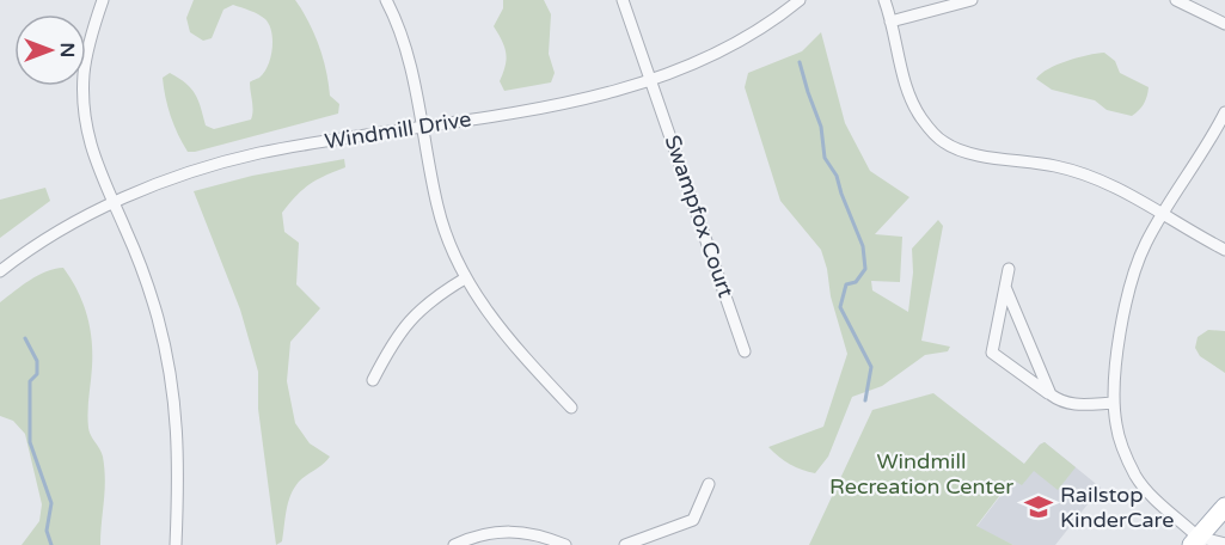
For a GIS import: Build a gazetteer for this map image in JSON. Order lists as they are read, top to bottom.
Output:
{
  "streets": {
    "street": ["Windmill Drive", "Swampfox Court"]
  },
  "crossings": [
    ["Windmill Drive", "Swampfox Court"]
  ],
  "parks": ["Windmill Recreation Center"],
  "places": {
    "school or university": ["Railstop KinderCare"]
  },
  "north": "right"
}
